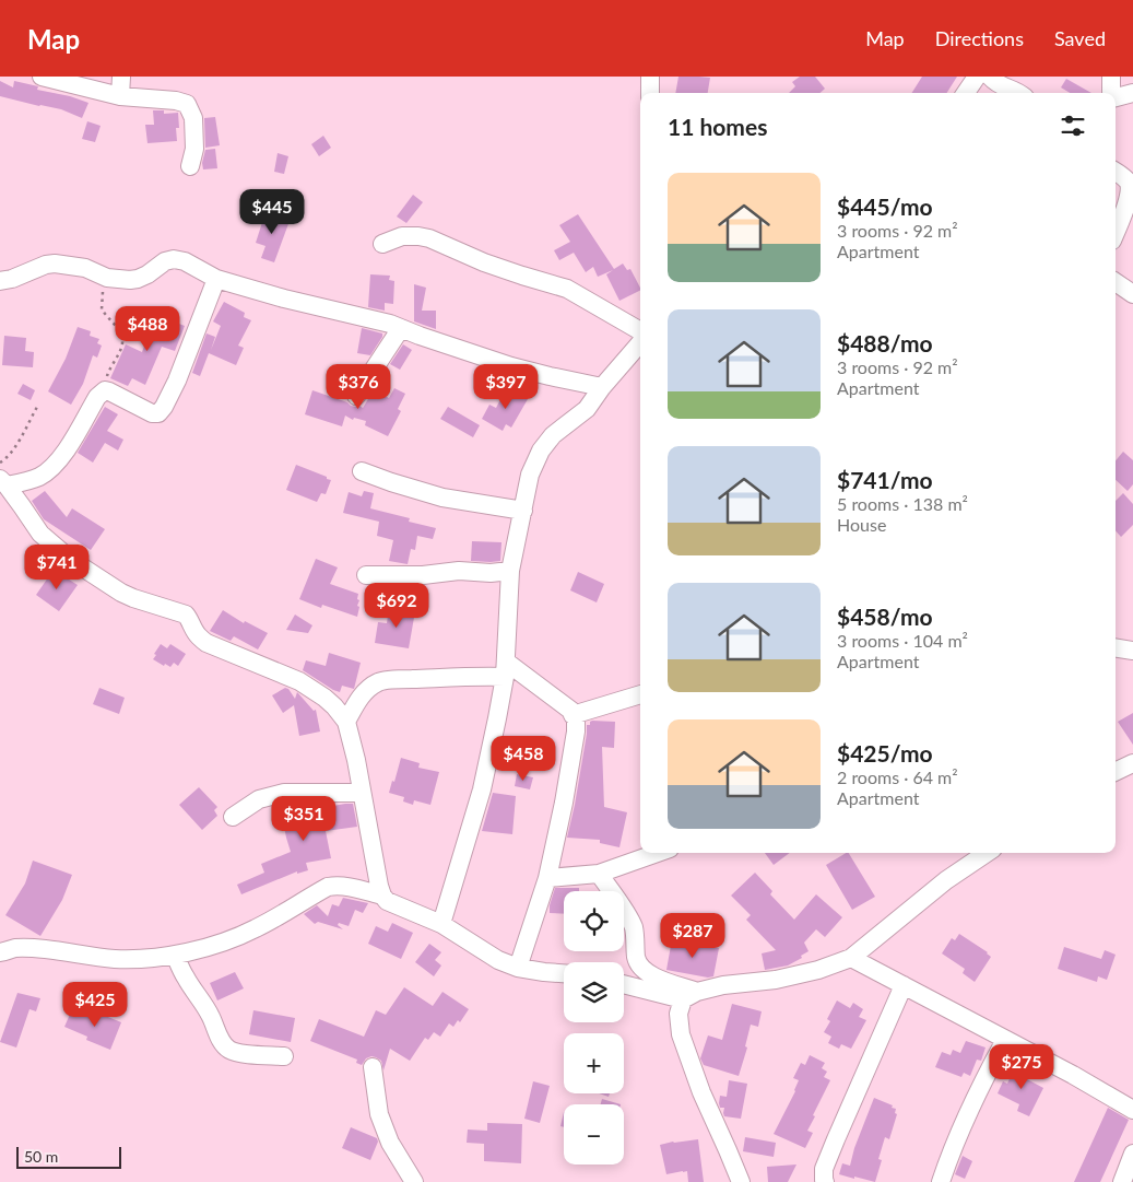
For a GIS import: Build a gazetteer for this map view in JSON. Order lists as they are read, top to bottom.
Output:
{
  "scale_bar": "50 m",
  "page": {
    "header": "Map",
    "nav": ["Map", "Directions", "Saved"],
    "heading": "11 homes",
    "list": [
      {
        "name": "$445/mo",
        "note": "3 rooms · 92 m² · Apartment"
      },
      {
        "name": "$488/mo",
        "note": "3 rooms · 92 m² · Apartment"
      },
      {
        "name": "$741/mo",
        "note": "5 rooms · 138 m² · House"
      },
      {
        "name": "$458/mo",
        "note": "3 rooms · 104 m² · Apartment"
      },
      {
        "name": "$425/mo",
        "note": "2 rooms · 64 m² · Apartment"
      }
    ],
    "price": [
      "$445",
      "$488",
      "$376",
      "$397",
      "$741",
      "$692",
      "$458",
      "$351",
      "$287",
      "$425",
      "$275"
    ],
    "map_buttons": ["+", "−"],
    "scale": "50 m"
  }
}
